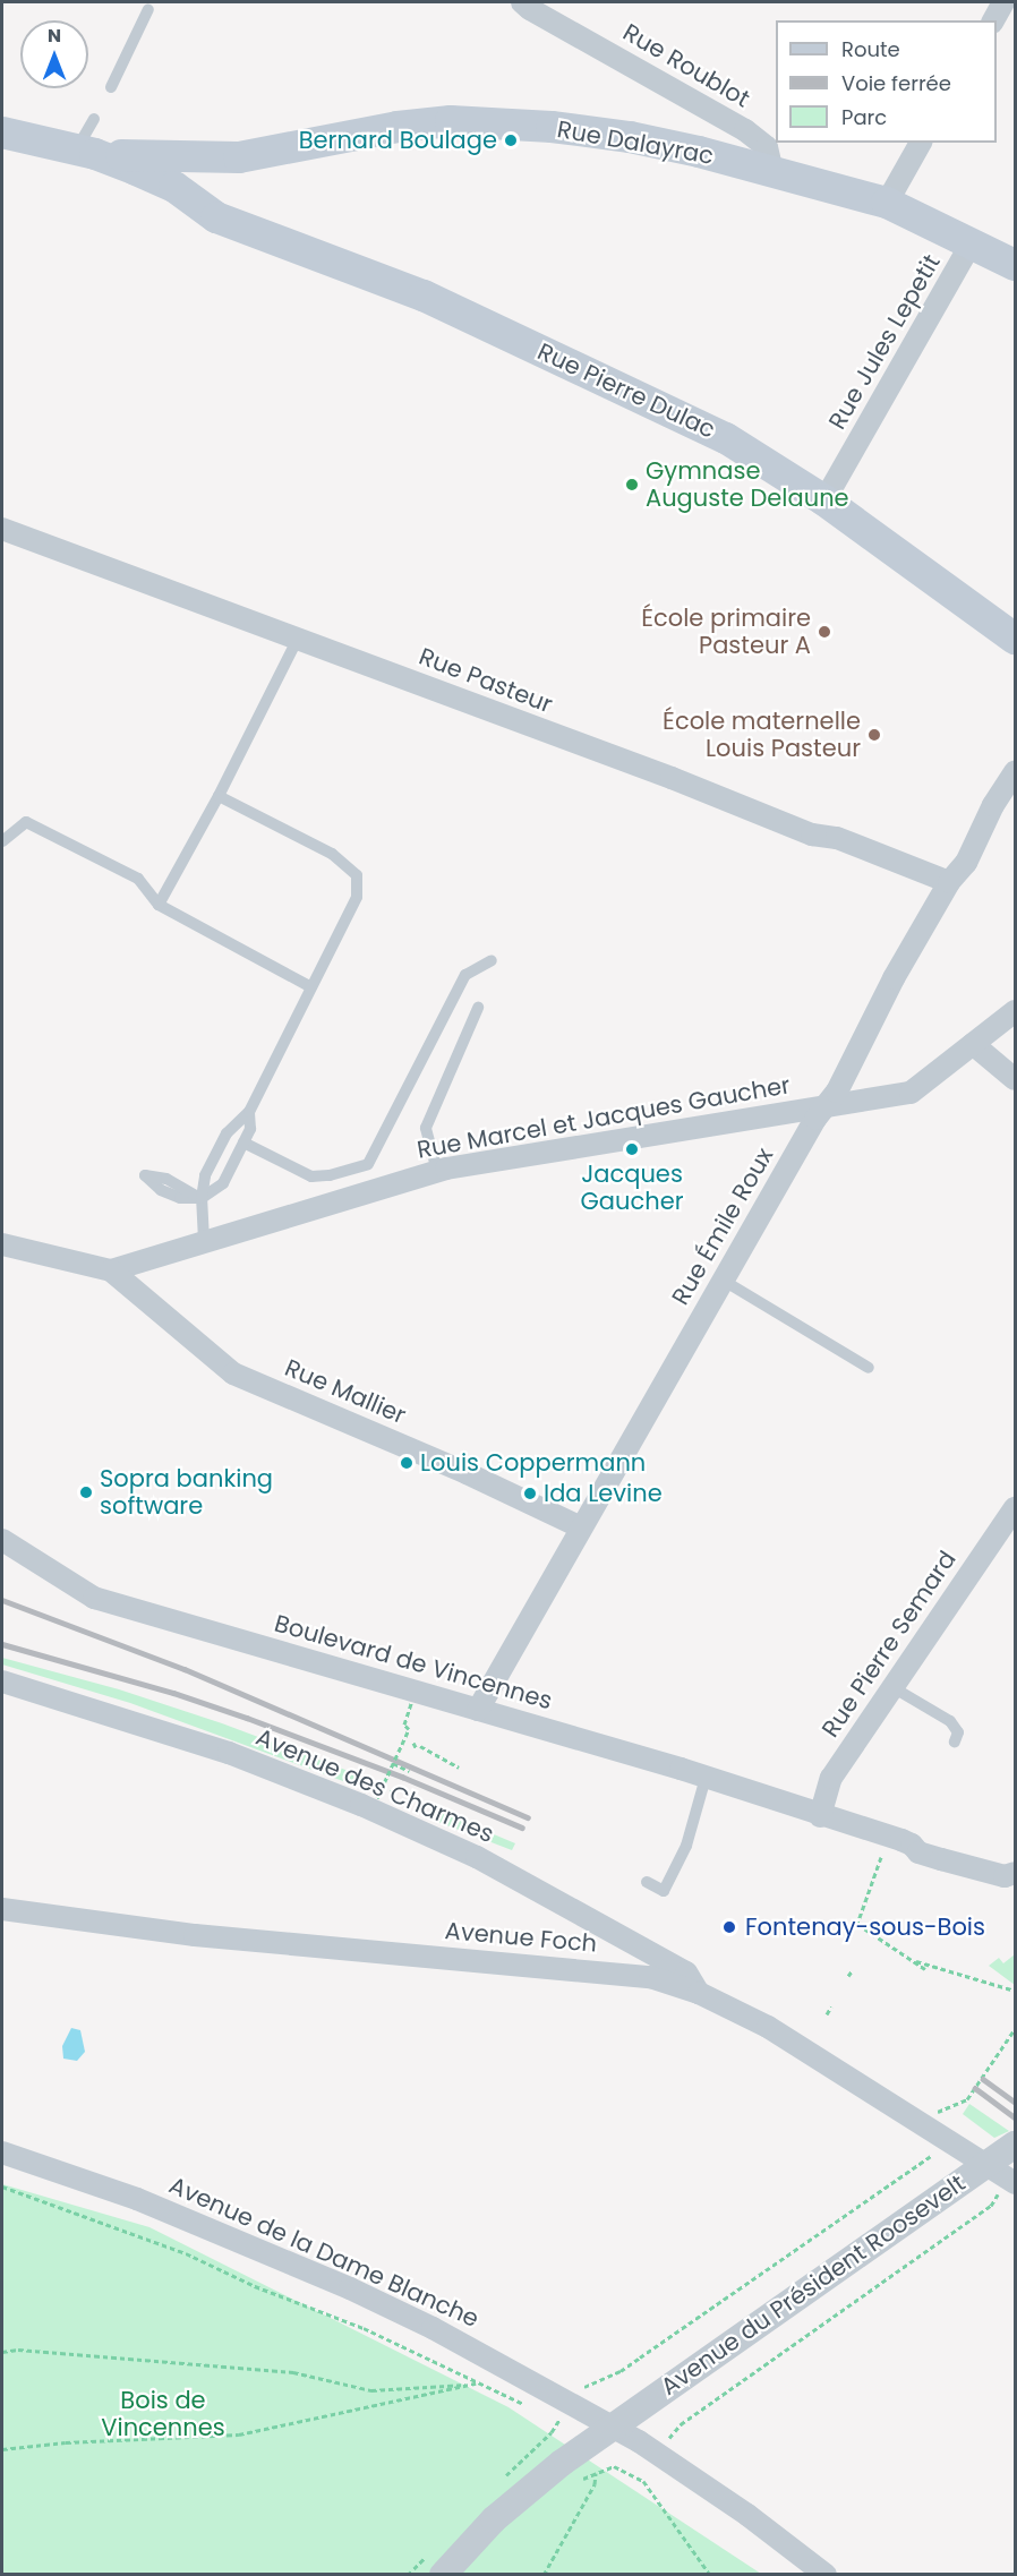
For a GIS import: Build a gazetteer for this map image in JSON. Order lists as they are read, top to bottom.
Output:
{
  "streets": {
    "main road": ["Rue Dalayrac", "Rue Pierre Dulac"],
    "street": [
      "Rue Roublot",
      "Rue Jules Lepetit",
      "Rue Pasteur",
      "Rue Marcel et Jacques Gaucher",
      "Rue Émile Roux",
      "Rue Mallier",
      "Rue Pierre Semard",
      "Boulevard de Vincennes",
      "Avenue des Charmes",
      "Avenue Foch",
      "Avenue de la Dame Blanche",
      "Avenue du Président Roosevelt"
    ]
  },
  "crossings": [
    ["Rue Roublot", "Rue Dalayrac"],
    ["Rue Dalayrac", "Rue Jules Lepetit"],
    ["Rue Dalayrac", "Rue Pierre Dulac"],
    ["Rue Jules Lepetit", "Rue Pierre Dulac"],
    ["Rue Pasteur", "Rue Émile Roux"],
    ["Rue Marcel et Jacques Gaucher", "Rue Émile Roux"],
    ["Rue Marcel et Jacques Gaucher", "Rue Mallier"],
    ["Rue Émile Roux", "Rue Mallier"],
    ["Rue Émile Roux", "Boulevard de Vincennes"],
    ["Rue Pierre Semard", "Boulevard de Vincennes"],
    ["Avenue des Charmes", "Avenue Foch"],
    ["Avenue Foch", "Avenue du Président Roosevelt"],
    ["Avenue de la Dame Blanche", "Avenue du Président Roosevelt"]
  ],
  "parks": ["Bois de Vincennes"],
  "places": [
    "Bernard Boulage",
    "Gymnase Auguste Delaune",
    "École primaire Pasteur A",
    "École maternelle Louis Pasteur",
    "Jacques Gaucher",
    "Louis Coppermann",
    "Sopra banking software",
    "Ida Levine",
    "Fontenay-sous-Bois"
  ],
  "legend": ["Route", "Voie ferrée", "Parc"],
  "north": "top"
}
